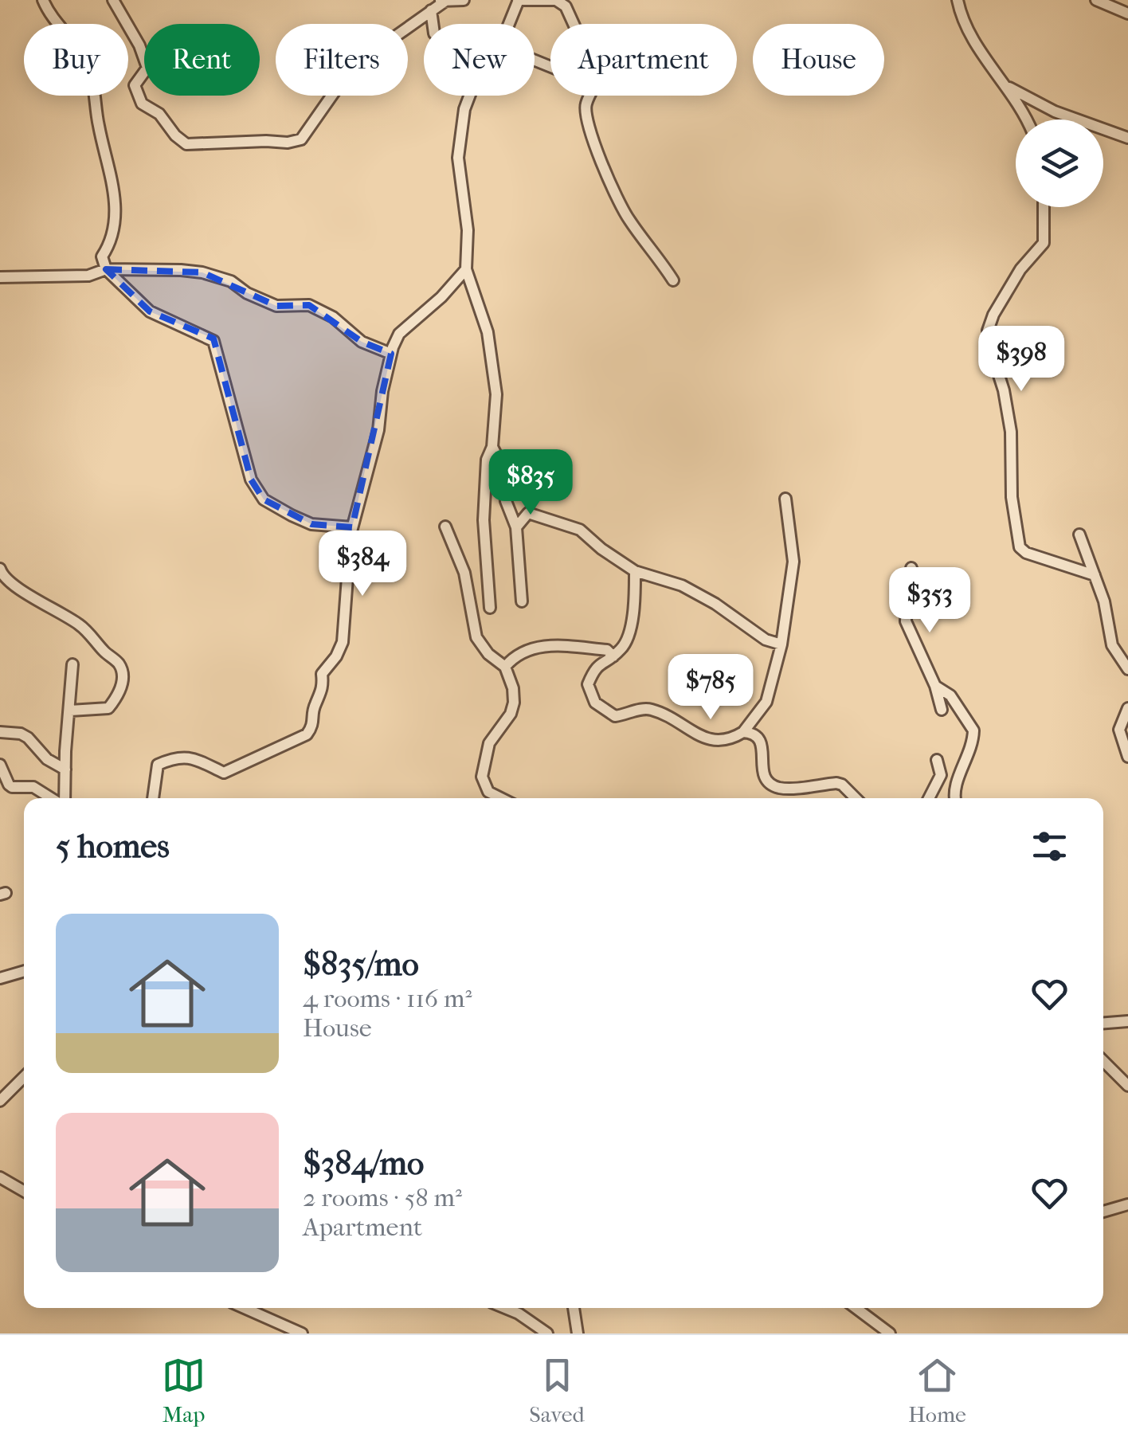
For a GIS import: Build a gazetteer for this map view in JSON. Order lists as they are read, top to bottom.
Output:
{
  "page": {
    "chip": [
      "Buy",
      "Rent",
      "Filters",
      "New",
      "Apartment",
      "House"
    ],
    "price": [
      "$398",
      "$835",
      "$384",
      "$353",
      "$785"
    ],
    "heading": "5 homes",
    "list": [
      {
        "name": "$835/mo",
        "note": "4 rooms · 116 m² · House"
      },
      {
        "name": "$384/mo",
        "note": "2 rooms · 58 m² · Apartment"
      }
    ],
    "tabs": ["Map", "Saved", "Home"]
  }
}
